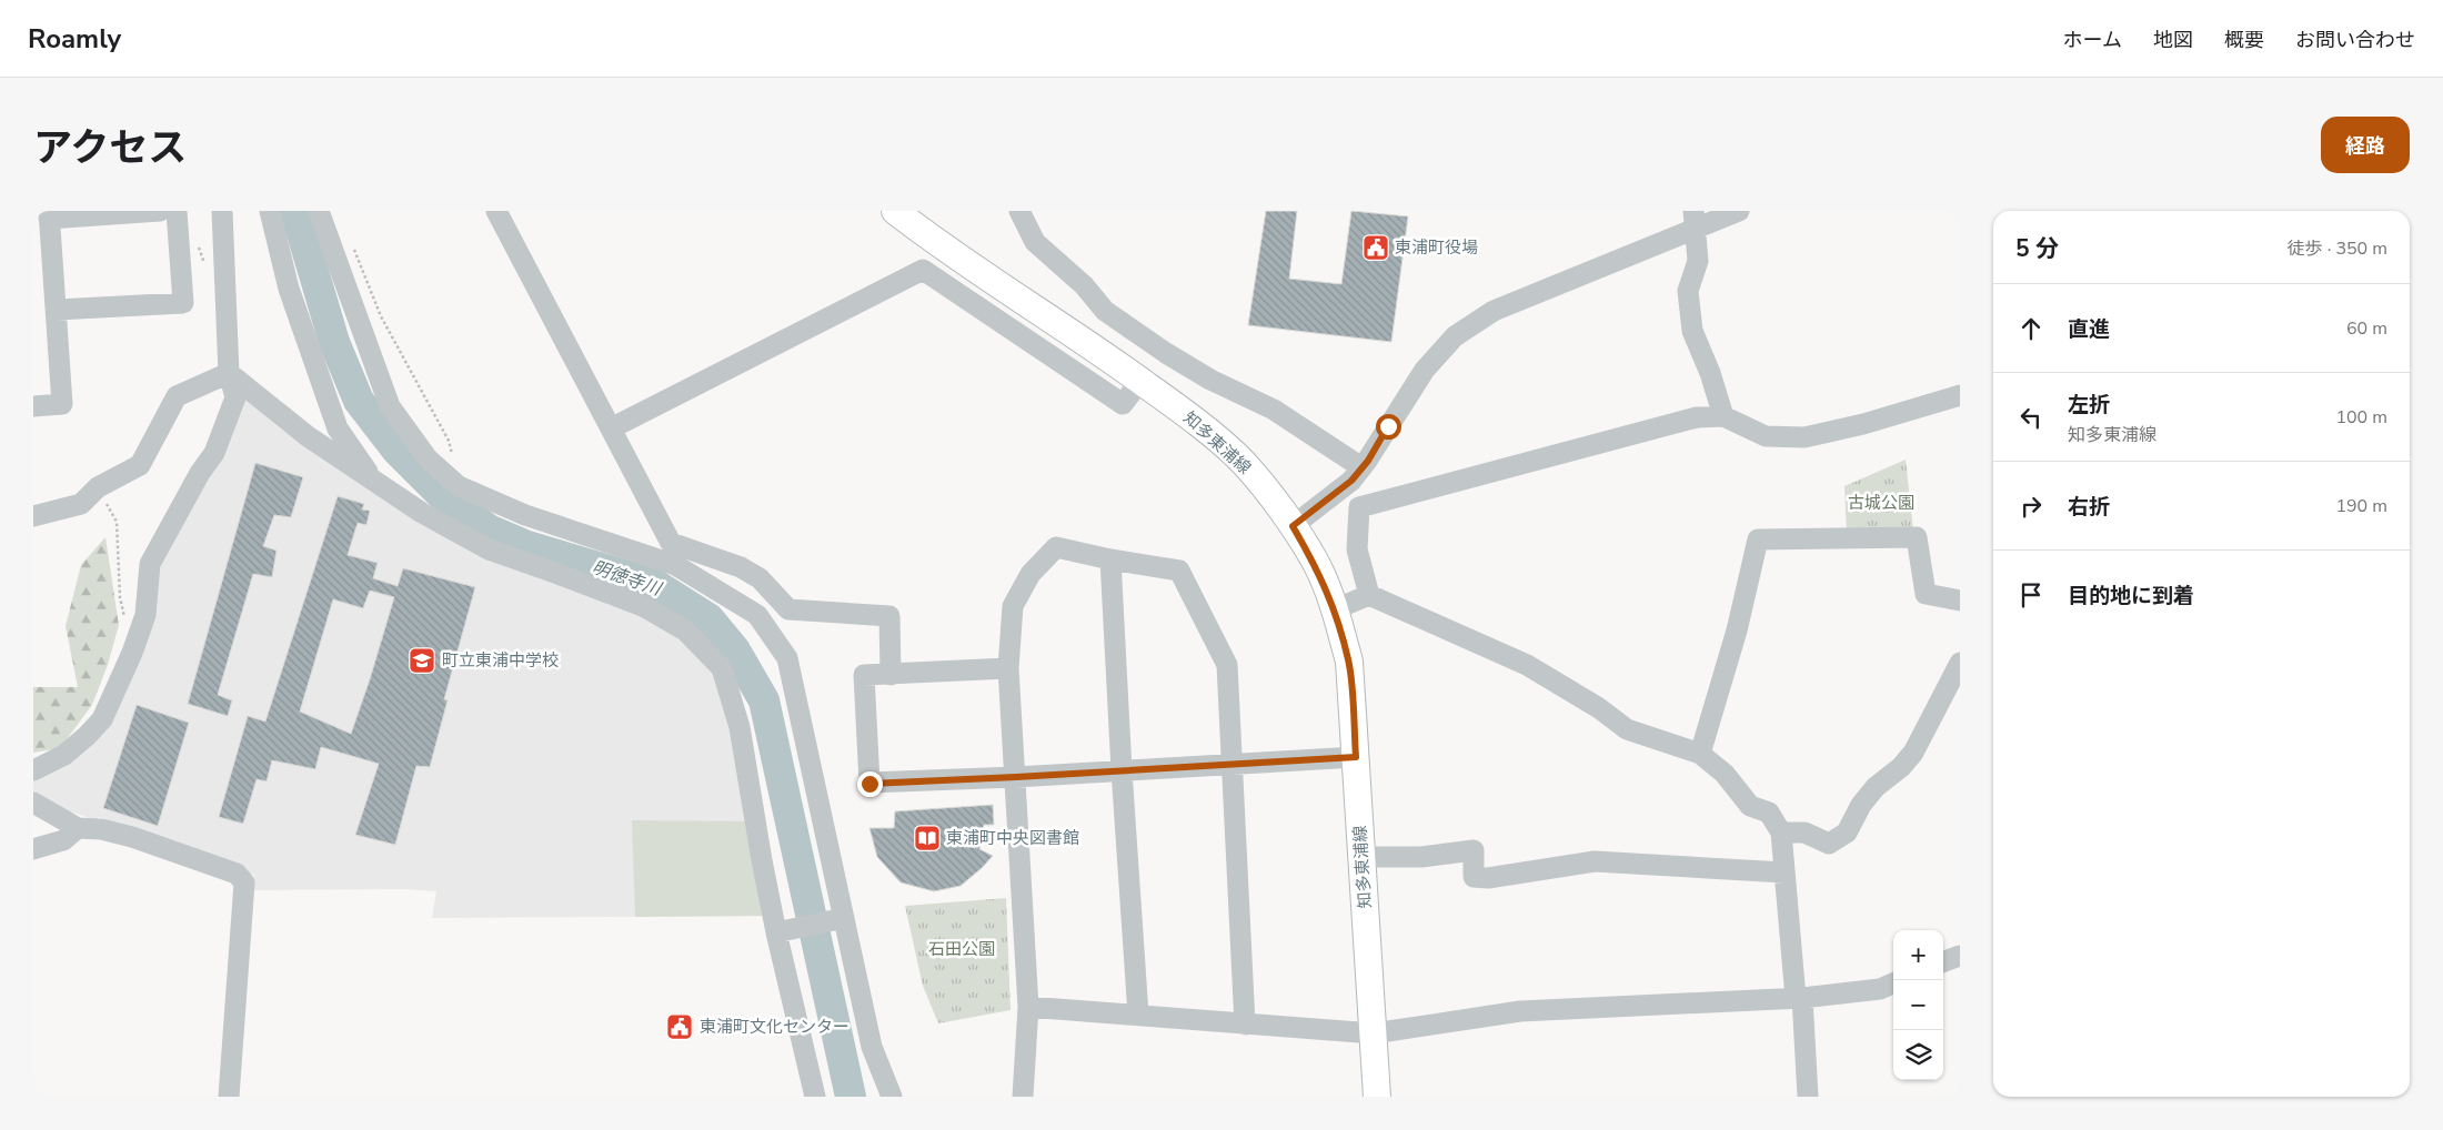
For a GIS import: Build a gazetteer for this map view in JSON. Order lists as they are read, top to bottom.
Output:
{
  "streets": {
    "main road": ["知多東浦線"]
  },
  "water": ["明徳寺川"],
  "parks": ["古城公園", "石田公園"],
  "places": {
    "public building": ["東浦町役場", "東浦町文化センター"],
    "school or university": ["町立東浦中学校"],
    "library": ["東浦町中央図書館"]
  },
  "page": {
    "header": "Roamly",
    "nav": [
      "ホーム",
      "地図",
      "概要",
      "お問い合わせ"
    ],
    "title": "アクセス",
    "buttons": "経路",
    "heading": ["5 分", "徒歩 · 350 m"],
    "list": [
      ["直進", "60 m"],
      ["左折", "知多東浦線", "100 m"],
      ["右折", "190 m"],
      "目的地に到着"
    ],
    "map_buttons": ["+", "−"]
  }
}
